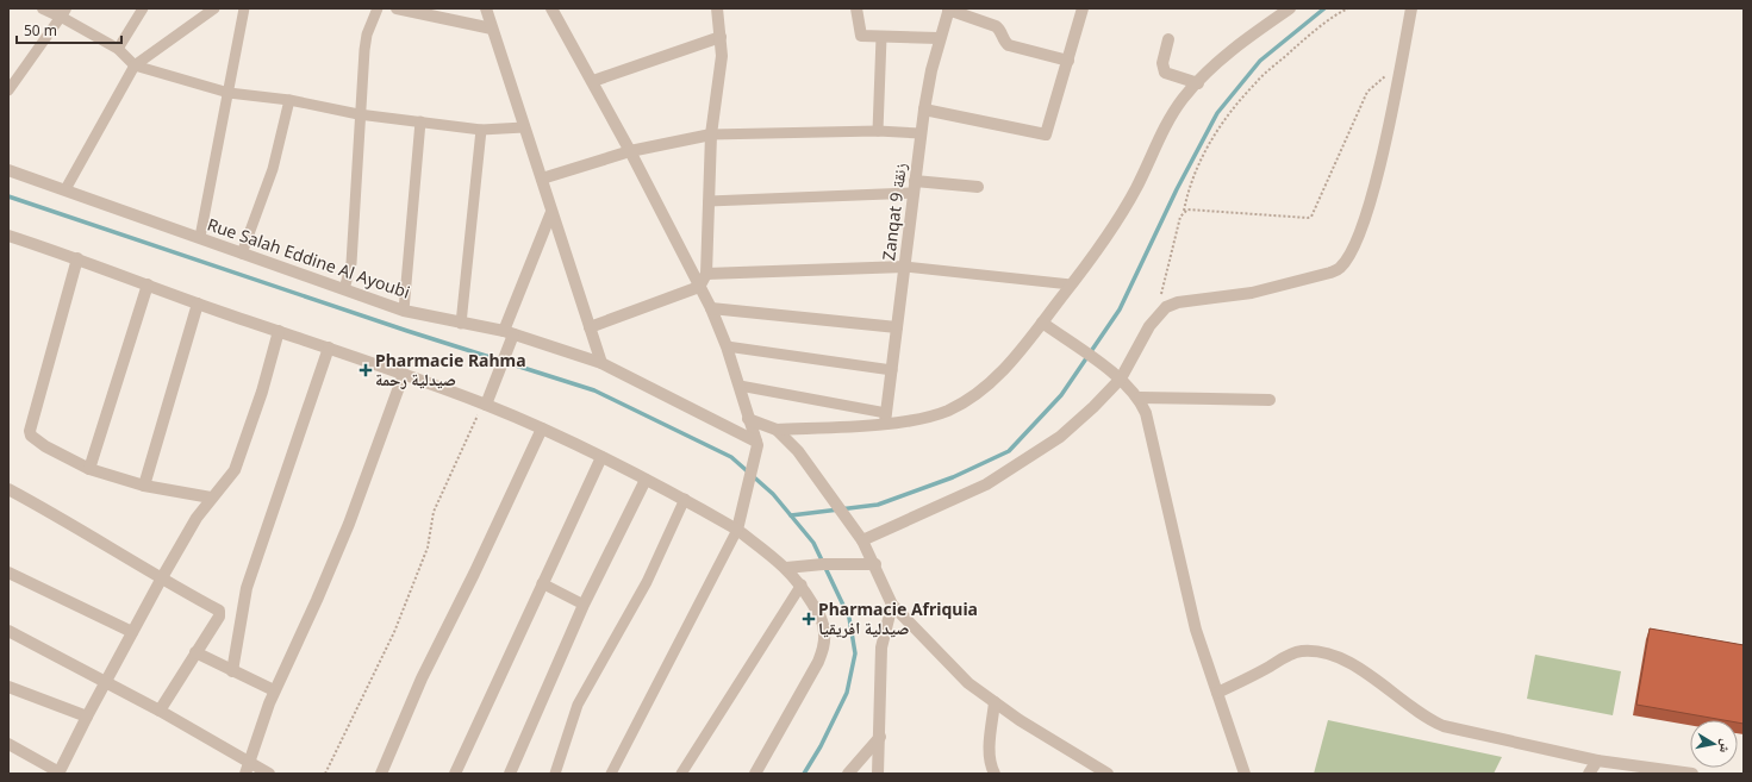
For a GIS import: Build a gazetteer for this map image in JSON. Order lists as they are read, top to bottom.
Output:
{
  "streets": {
    "street": ["Zanqat 9 زنقة", "Rue Salah Eddine Al Ayoubi"]
  },
  "places": {
    "health": ["Pharmacie Rahma صيدلية رحمة", "Pharmacie Afriquia صيدلية افريقيا"]
  },
  "scale_bar": "50 m",
  "north": "right"
}
